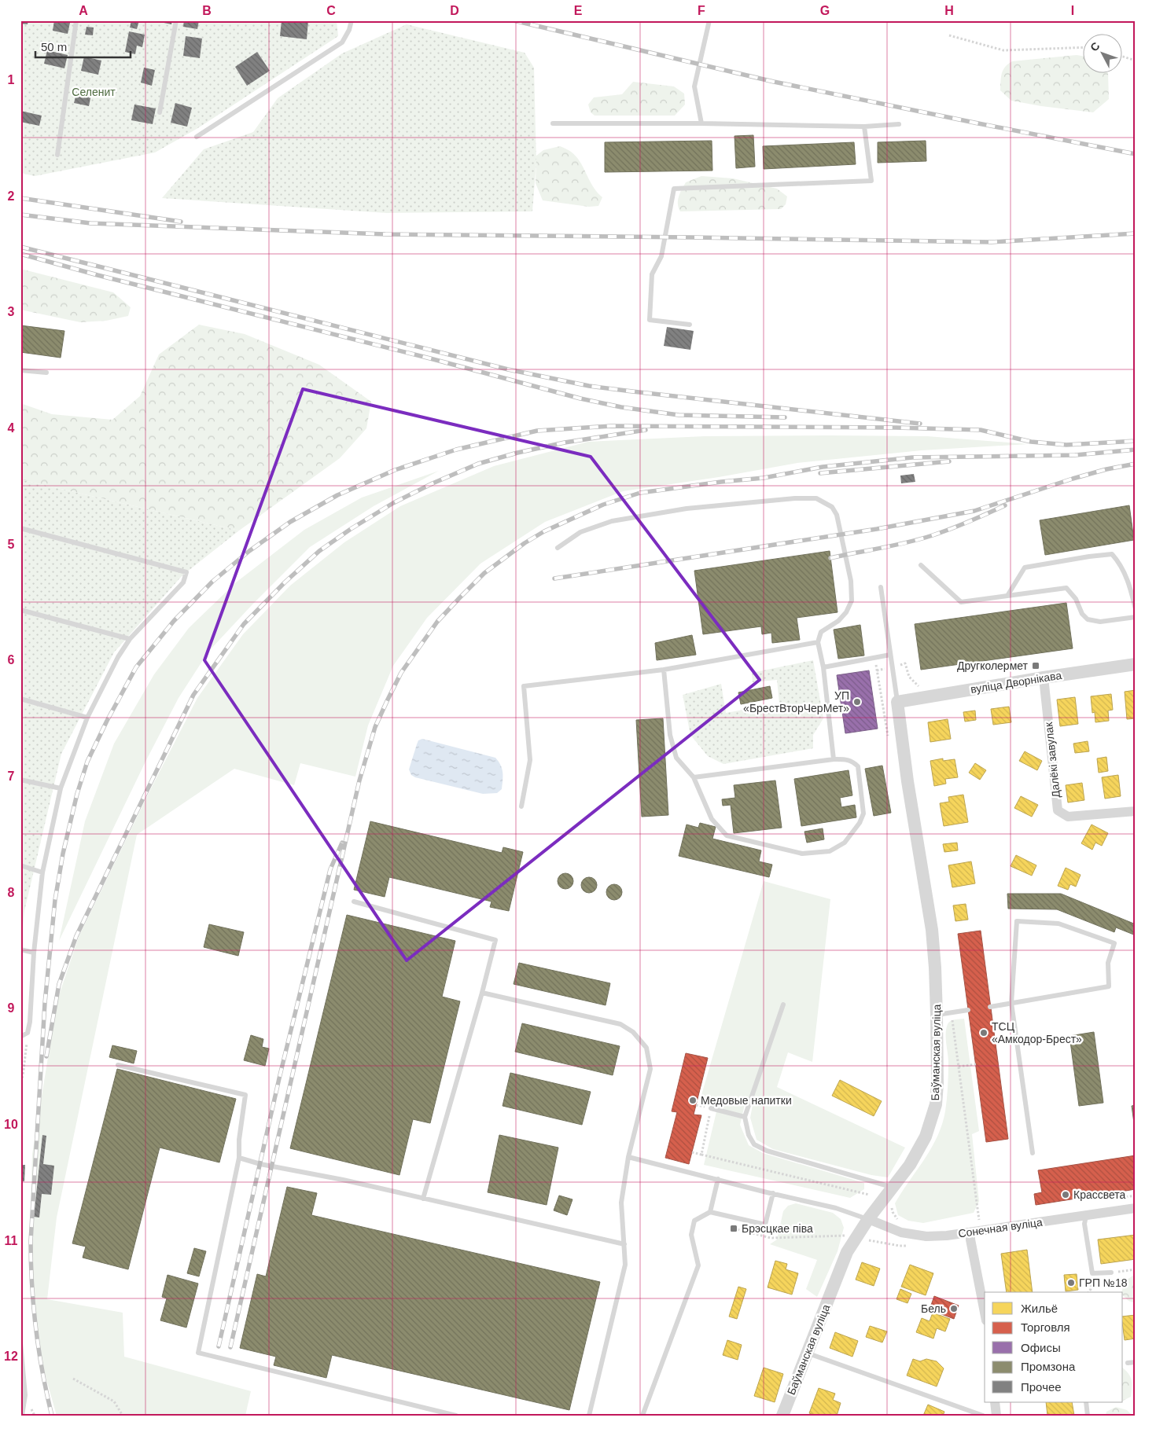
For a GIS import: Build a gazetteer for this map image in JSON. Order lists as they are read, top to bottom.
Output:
{
  "streets": {
    "street": [
      "вуліца Дворнікава",
      "Далёкі завулак",
      "Баўманская вуліца",
      "Сонечная вуліца"
    ]
  },
  "crossings": [
    ["вуліца Дворнікава", "Далёкі завулак"],
    ["вуліца Дворнікава", "Баўманская вуліца"],
    ["Баўманская вуліца", "Сонечная вуліца"]
  ],
  "parks": ["Селенит"],
  "places": {
    "transit": ["Другколермет", "Брэсцкае піва"],
    "other": [
      "УП «БрестВторЧерМет»",
      "ТСЦ «Амкодор-Брест»",
      "Медовые напитки",
      "Крассвета",
      "ГРП №18",
      "Бель"
    ]
  },
  "legend": [
    "Жильё",
    "Торговля",
    "Офисы",
    "Промзона",
    "Прочее"
  ],
  "scale_bar": "50 m",
  "north": "top left",
  "grid": {
    "columns": [
      "A",
      "B",
      "C",
      "D",
      "E",
      "F",
      "G",
      "H",
      "I"
    ],
    "rows": [
      "1",
      "2",
      "3",
      "4",
      "5",
      "6",
      "7",
      "8",
      "9",
      "10",
      "11",
      "12"
    ]
  }
}
